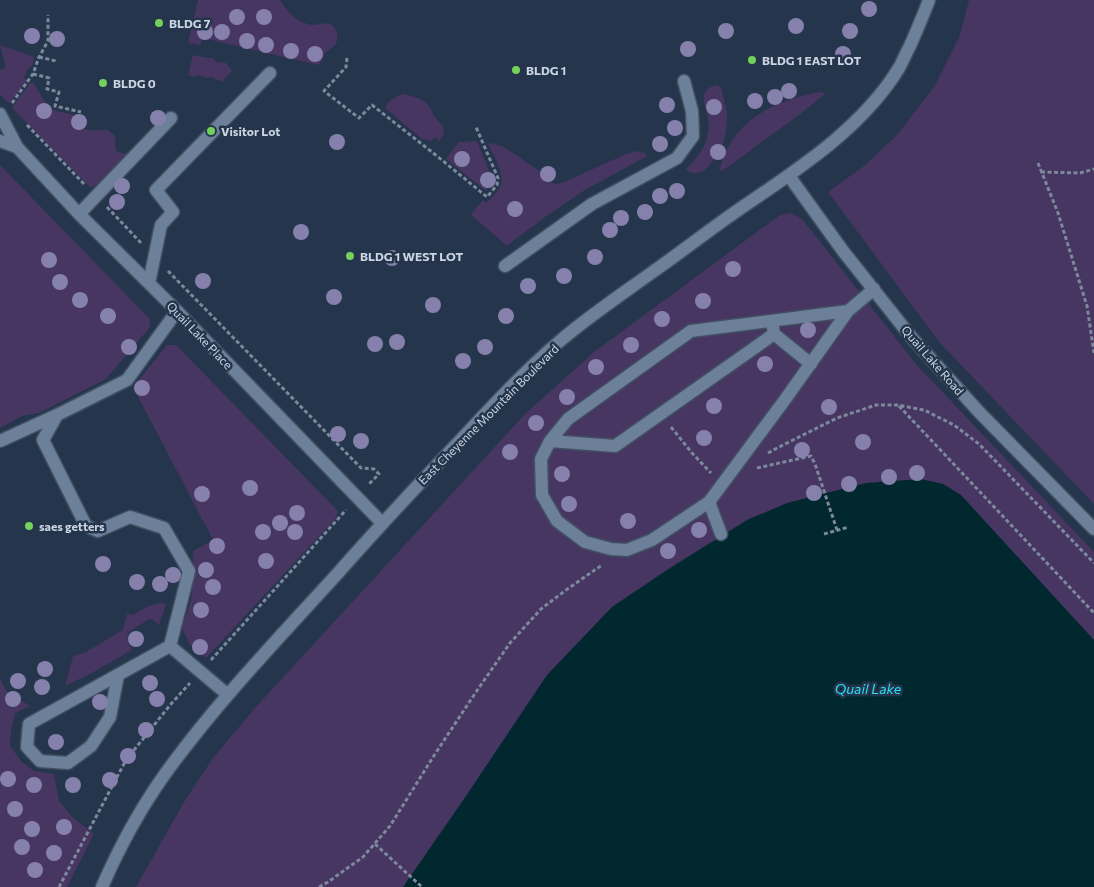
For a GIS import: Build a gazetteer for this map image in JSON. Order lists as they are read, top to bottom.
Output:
{
  "streets": {
    "street": ["Quail Lake Place", "Quail Lake Road", "East Cheyenne Mountain Boulevard"]
  },
  "crossings": [
    ["Quail Lake Place", "East Cheyenne Mountain Boulevard"],
    ["Quail Lake Road", "East Cheyenne Mountain Boulevard"]
  ],
  "water": ["Quail Lake"],
  "places": [
    "BLDG 7",
    "BLDG 1 EAST LOT",
    "BLDG 1",
    "BLDG 0",
    "Visitor Lot",
    "BLDG 1 WEST LOT",
    "saes getters"
  ]
}
